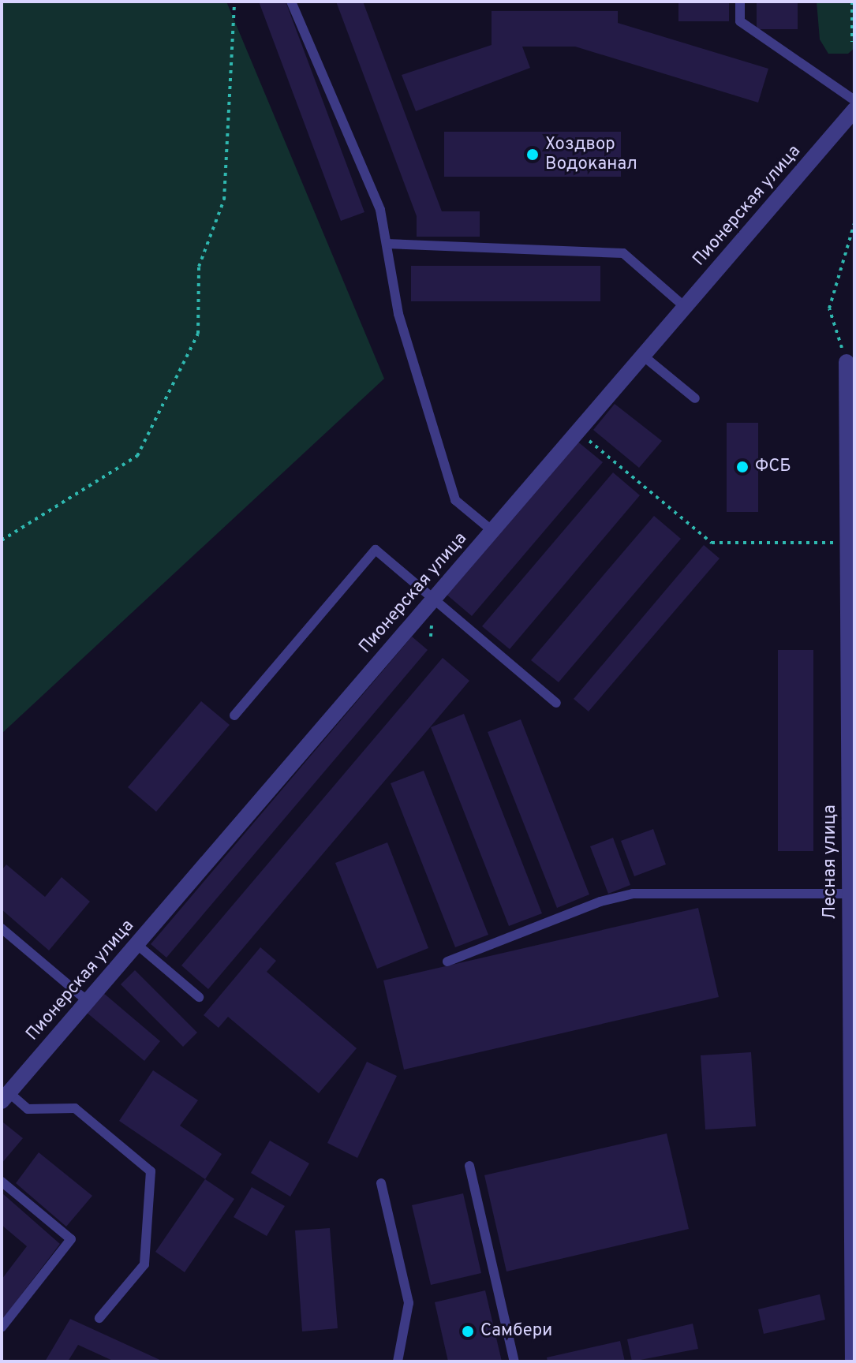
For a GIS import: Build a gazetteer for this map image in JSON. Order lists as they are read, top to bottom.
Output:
{
  "streets": {
    "street": ["Пионерская улица", "Лесная улица"]
  },
  "places": ["Хоздвор Водоканал", "ФСБ", "Самбери"]
}
